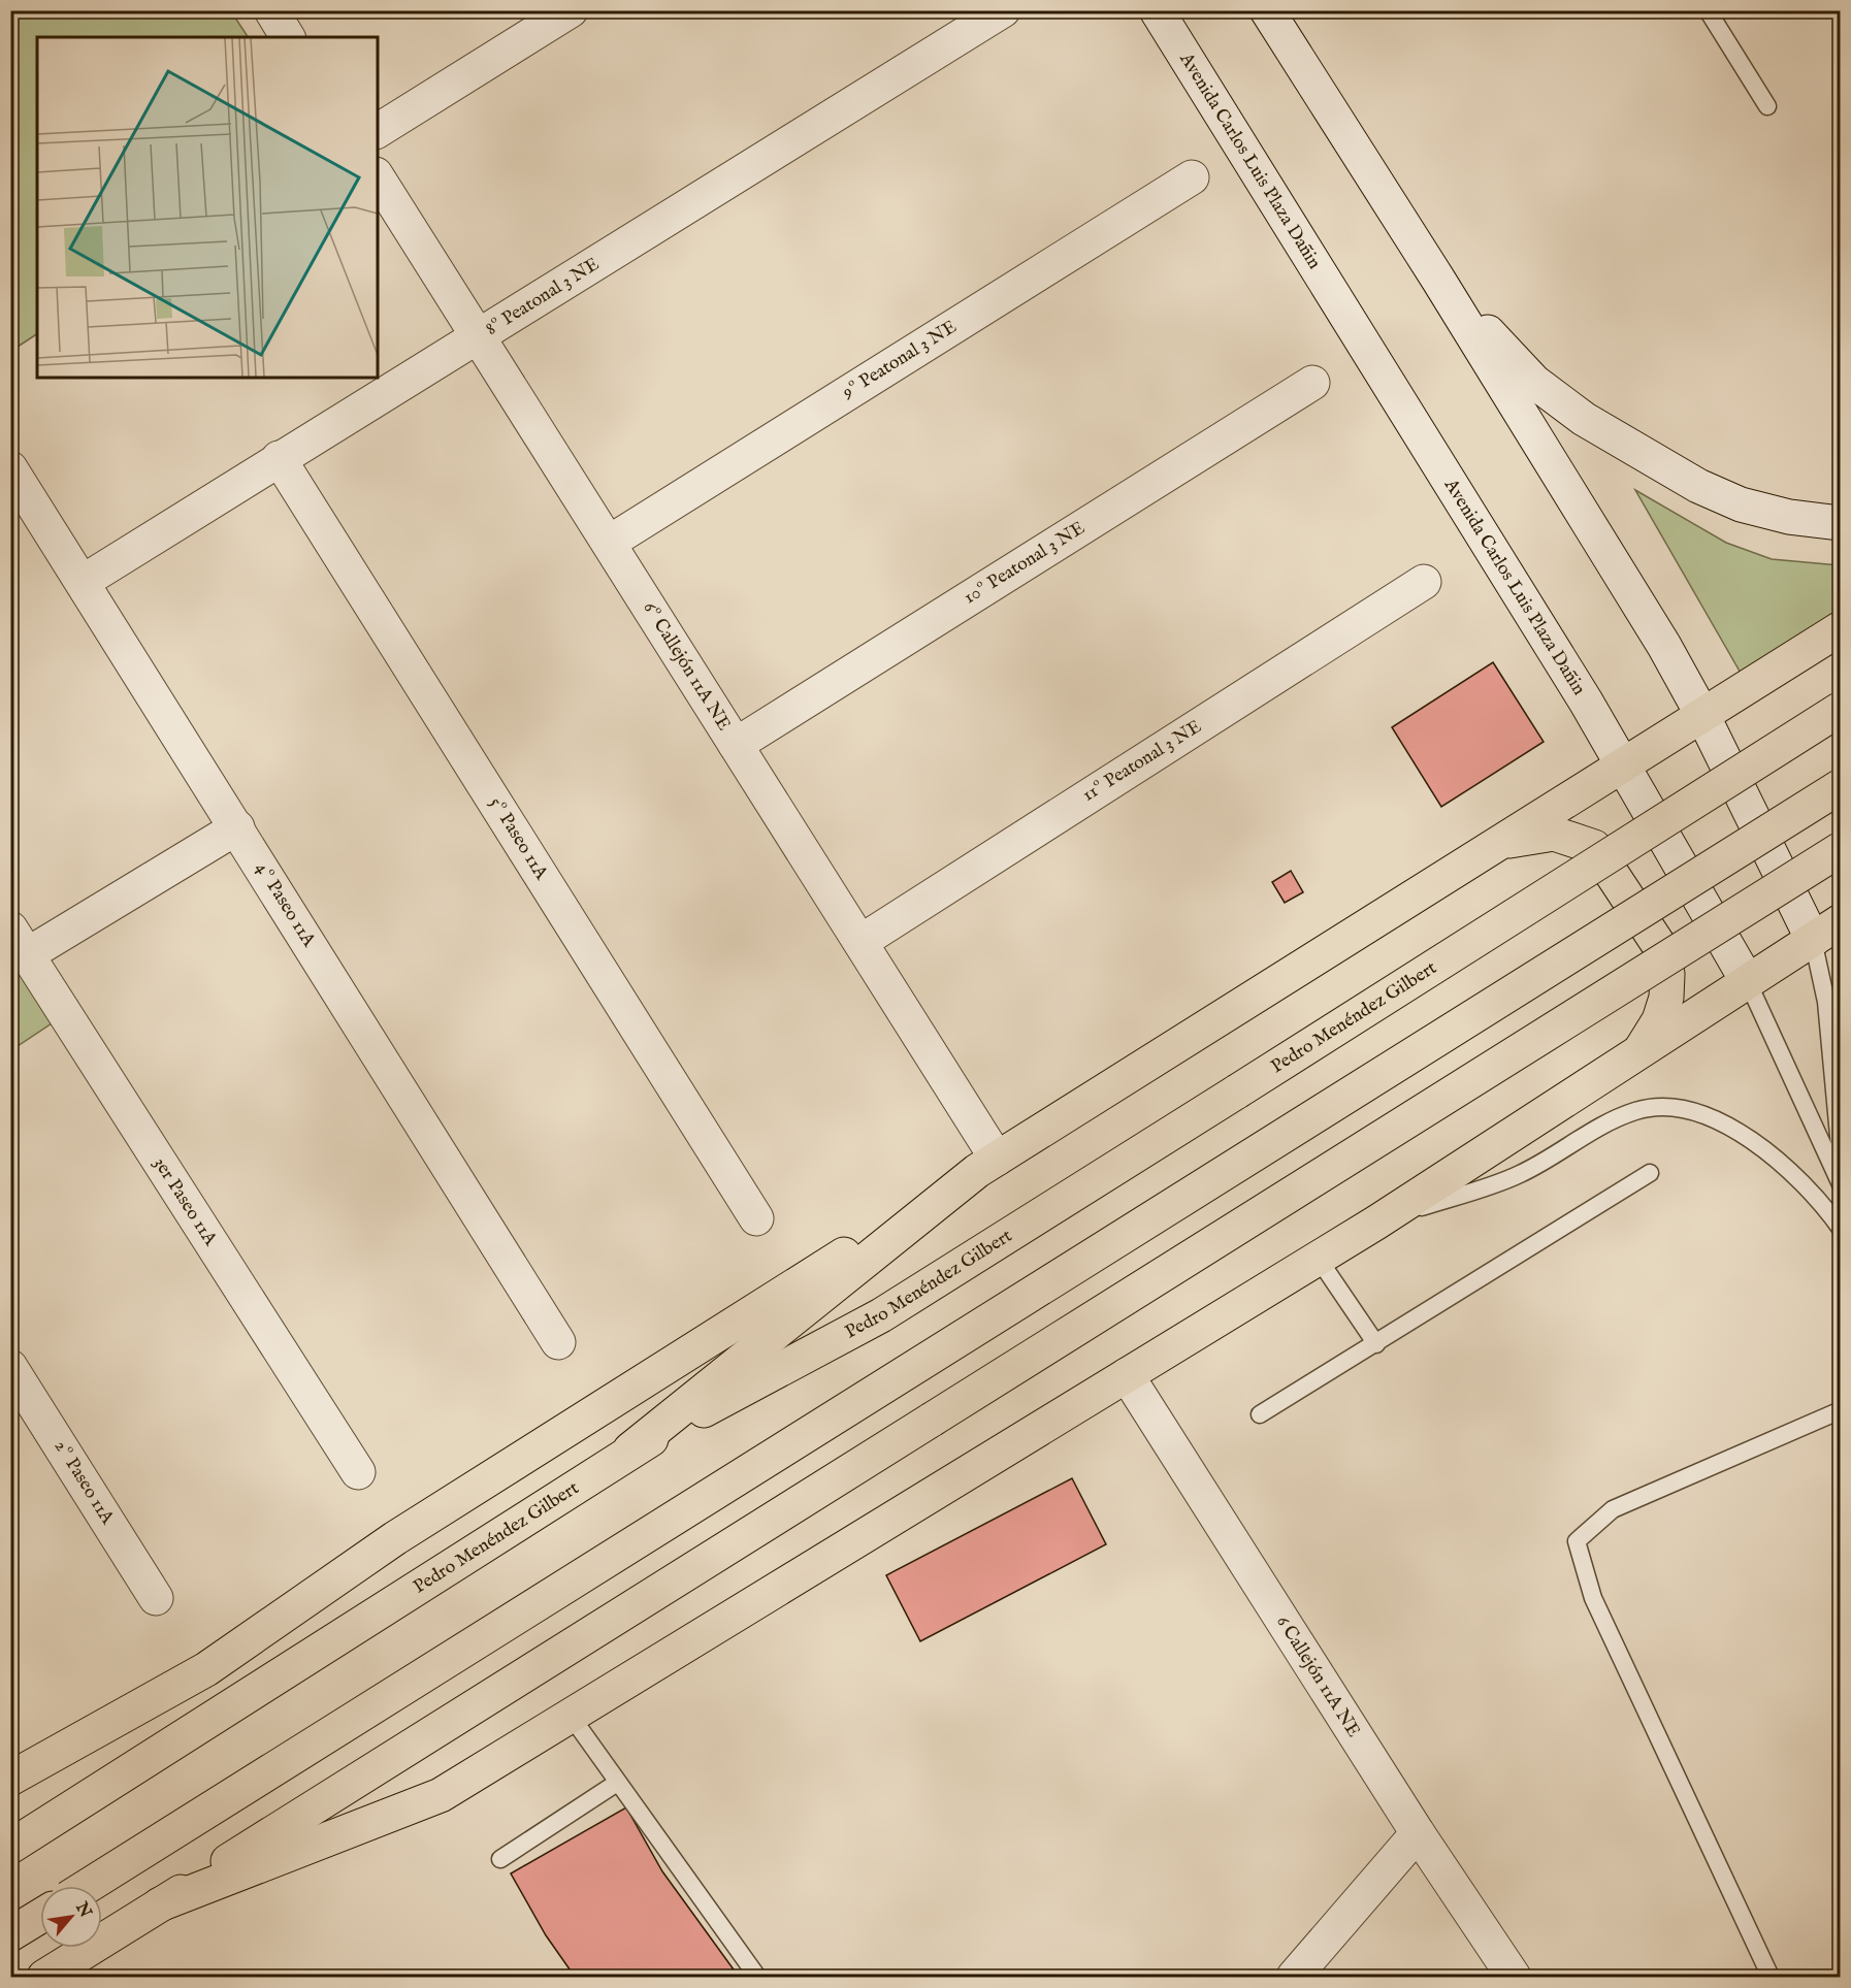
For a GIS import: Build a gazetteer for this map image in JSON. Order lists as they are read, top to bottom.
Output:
{
  "streets": {
    "main road": ["Pedro Menéndez Gilbert"],
    "street": [
      "Avenida Carlos Luis Plaza Dañin",
      "8º Peatonal 3 NE",
      "9º Peatonal 3 NE",
      "10º Peatonal 3 NE",
      "6º Callejón 11A NE",
      "11º Peatonal 3 NE",
      "5º Paseo 11A",
      "4º Paseo 11A",
      "3er Paseo 11A",
      "2º Paseo 11A",
      "6 Callejón 11A NE"
    ]
  },
  "crossings": [
    ["8º Peatonal 3 NE", "6º Callejón 11A NE"],
    ["8º Peatonal 3 NE", "5º Paseo 11A"],
    ["8º Peatonal 3 NE", "4º Paseo 11A"],
    ["9º Peatonal 3 NE", "6º Callejón 11A NE"],
    ["10º Peatonal 3 NE", "6º Callejón 11A NE"],
    ["6º Callejón 11A NE", "11º Peatonal 3 NE"]
  ],
  "north": "top right"
}
